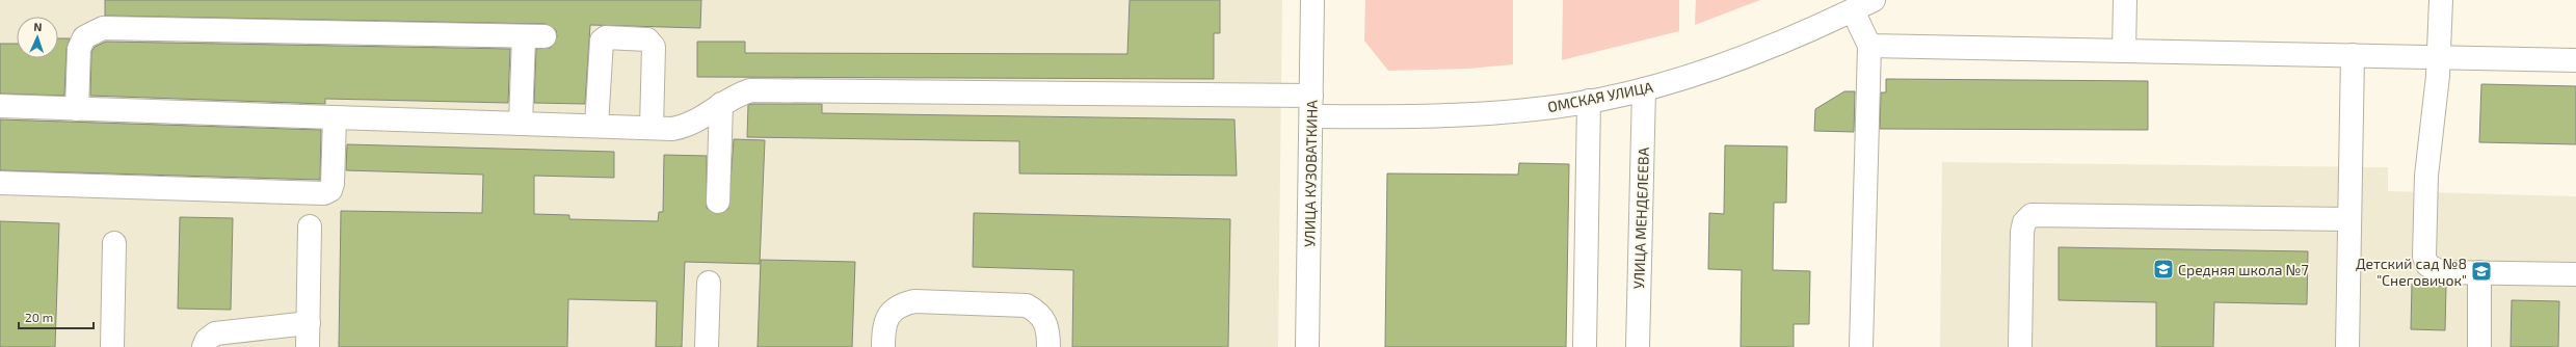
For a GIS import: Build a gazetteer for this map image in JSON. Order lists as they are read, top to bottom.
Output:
{
  "streets": {
    "main road": ["ОМСКАЯ УЛИЦА", "УЛИЦА КУЗОВАТКИНА", "УЛИЦА МЕНДЕЛЕЕВА"]
  },
  "crossings": [
    ["ОМСКАЯ УЛИЦА", "УЛИЦА КУЗОВАТКИНА"],
    ["ОМСКАЯ УЛИЦА", "УЛИЦА МЕНДЕЛЕЕВА"]
  ],
  "places": {
    "school or university": ["Средняя школа №7", "Детский сад №8 \"Снеговичок\""]
  },
  "scale_bar": "20 m",
  "north": "top"
}
